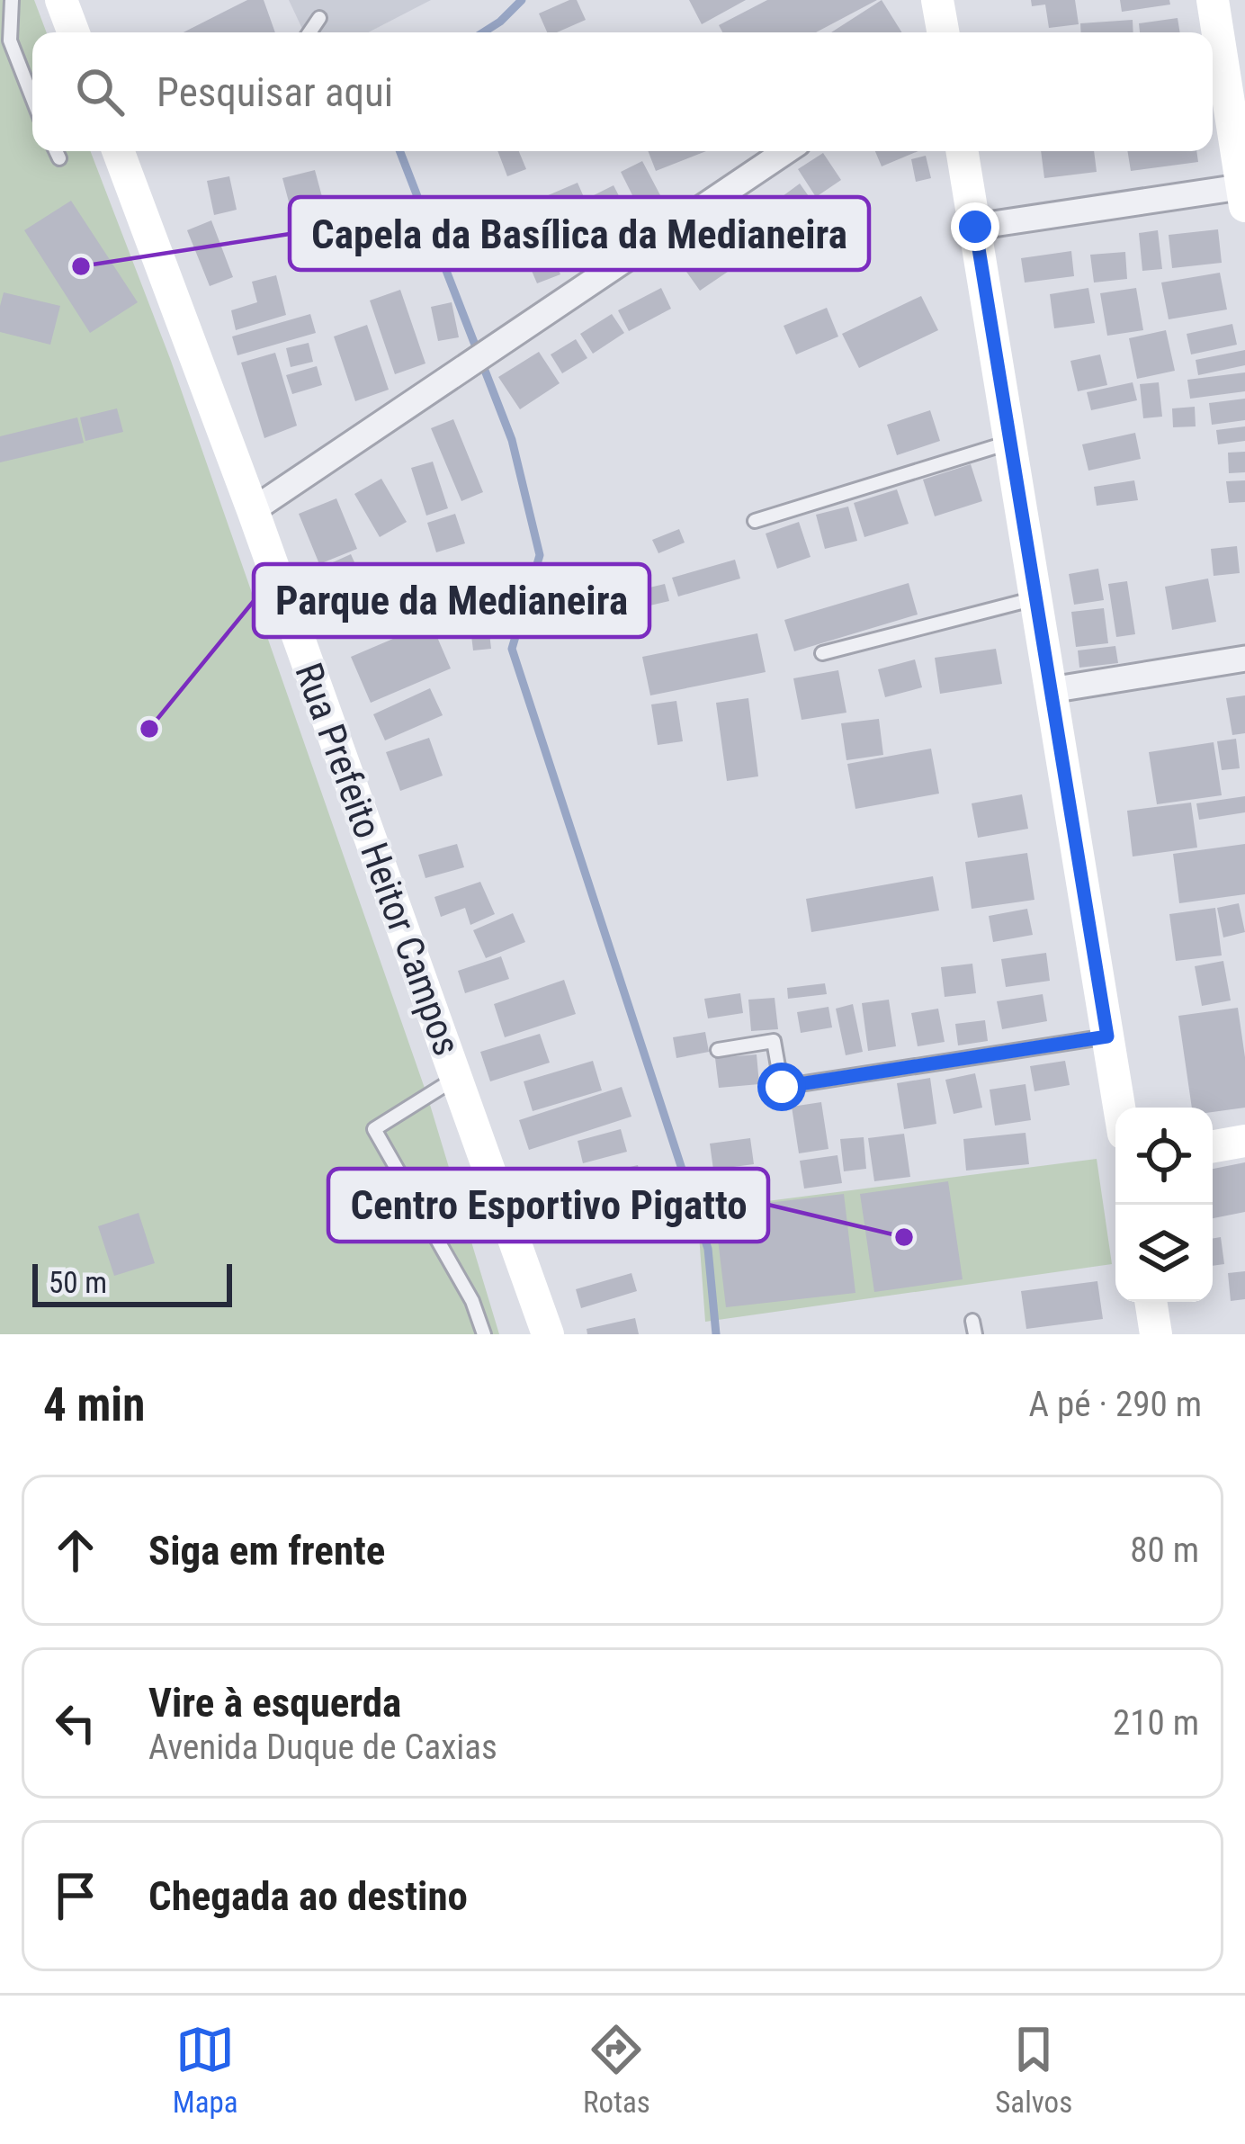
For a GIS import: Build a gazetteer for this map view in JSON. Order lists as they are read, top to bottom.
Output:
{
  "streets": {
    "street": ["Rua Prefeito Heitor Campos"]
  },
  "places": ["Capela da Basílica da Medianeira", "Parque da Medianeira", "Centro Esportivo Pigatto"],
  "scale_bar": "50 m",
  "page": {
    "search": "Pesquisar aqui",
    "scale": "50 m",
    "heading": ["4 min", "A pé · 290 m"],
    "list": [
      ["Siga em frente", "80 m"],
      ["Vire à esquerda", "Avenida Duque de Caxias", "210 m"],
      "Chegada ao destino"
    ],
    "nav": ["Mapa", "Rotas", "Salvos"]
  }
}
